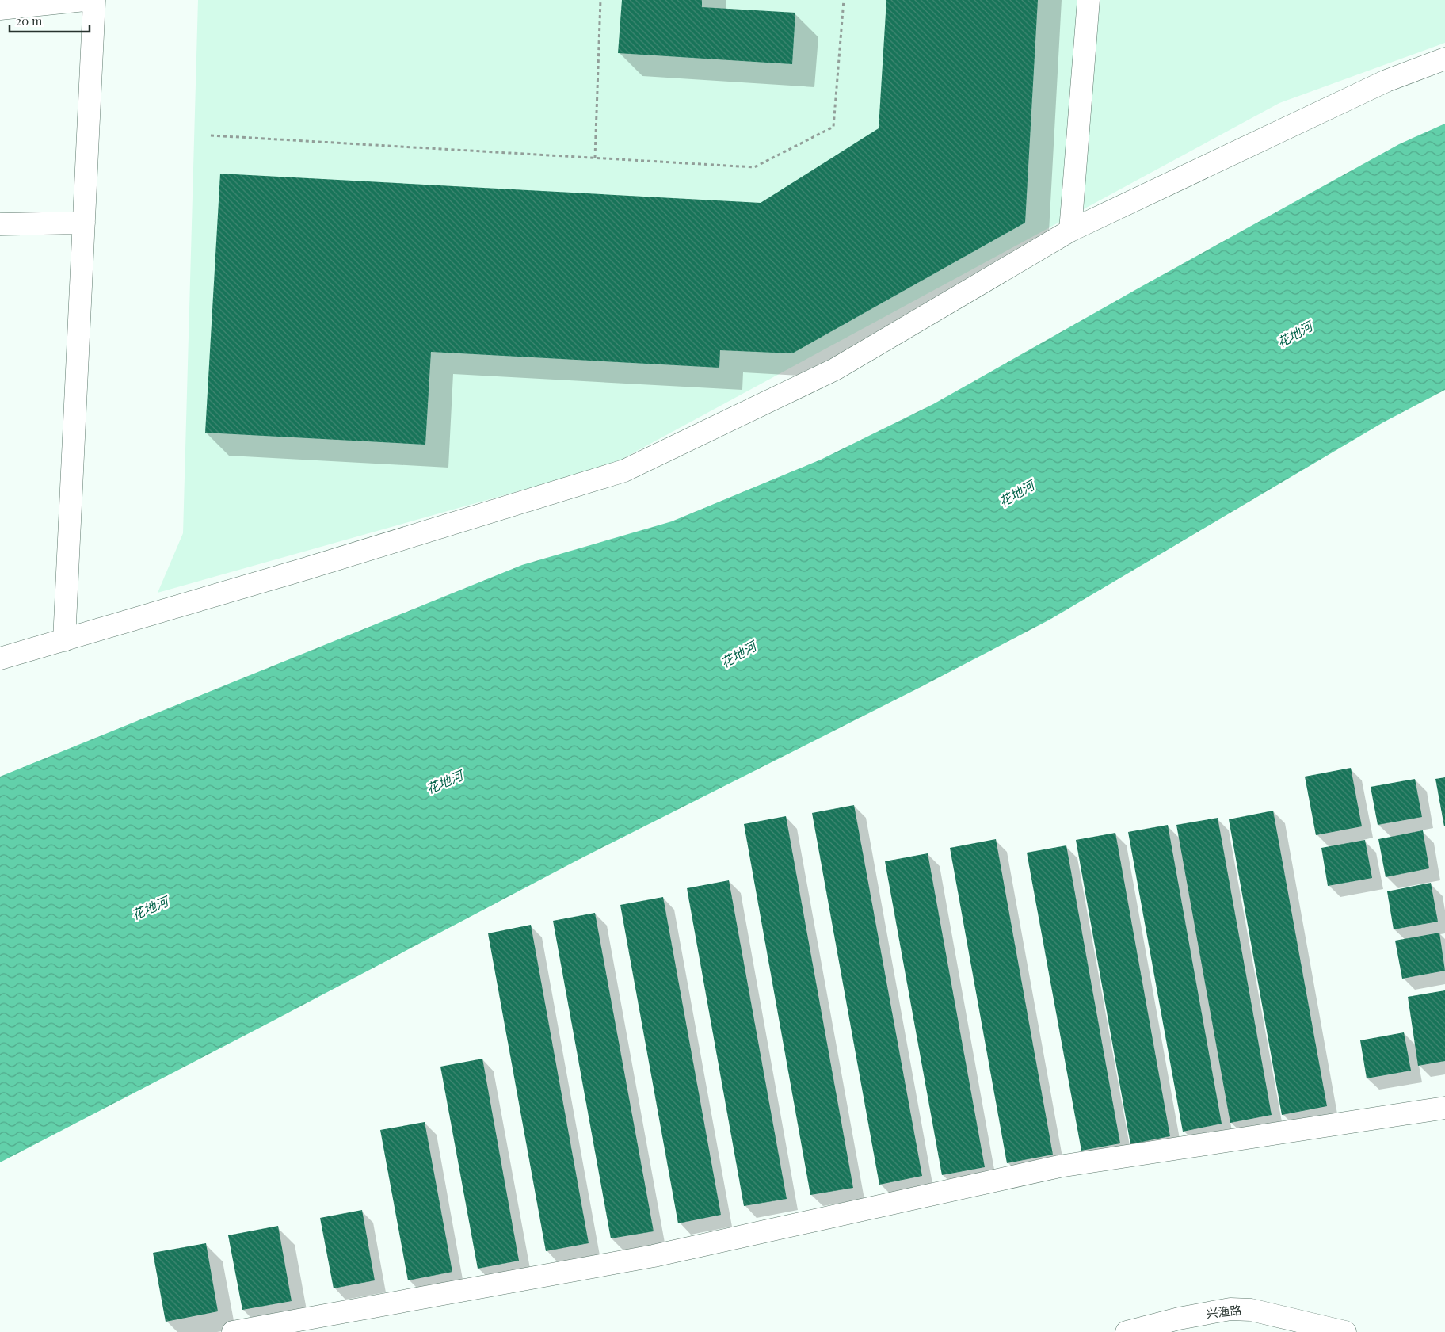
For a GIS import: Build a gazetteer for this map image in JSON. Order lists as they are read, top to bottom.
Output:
{
  "streets": {
    "street": ["兴渔路"]
  },
  "water": ["花地河"],
  "scale_bar": "20 m"
}
